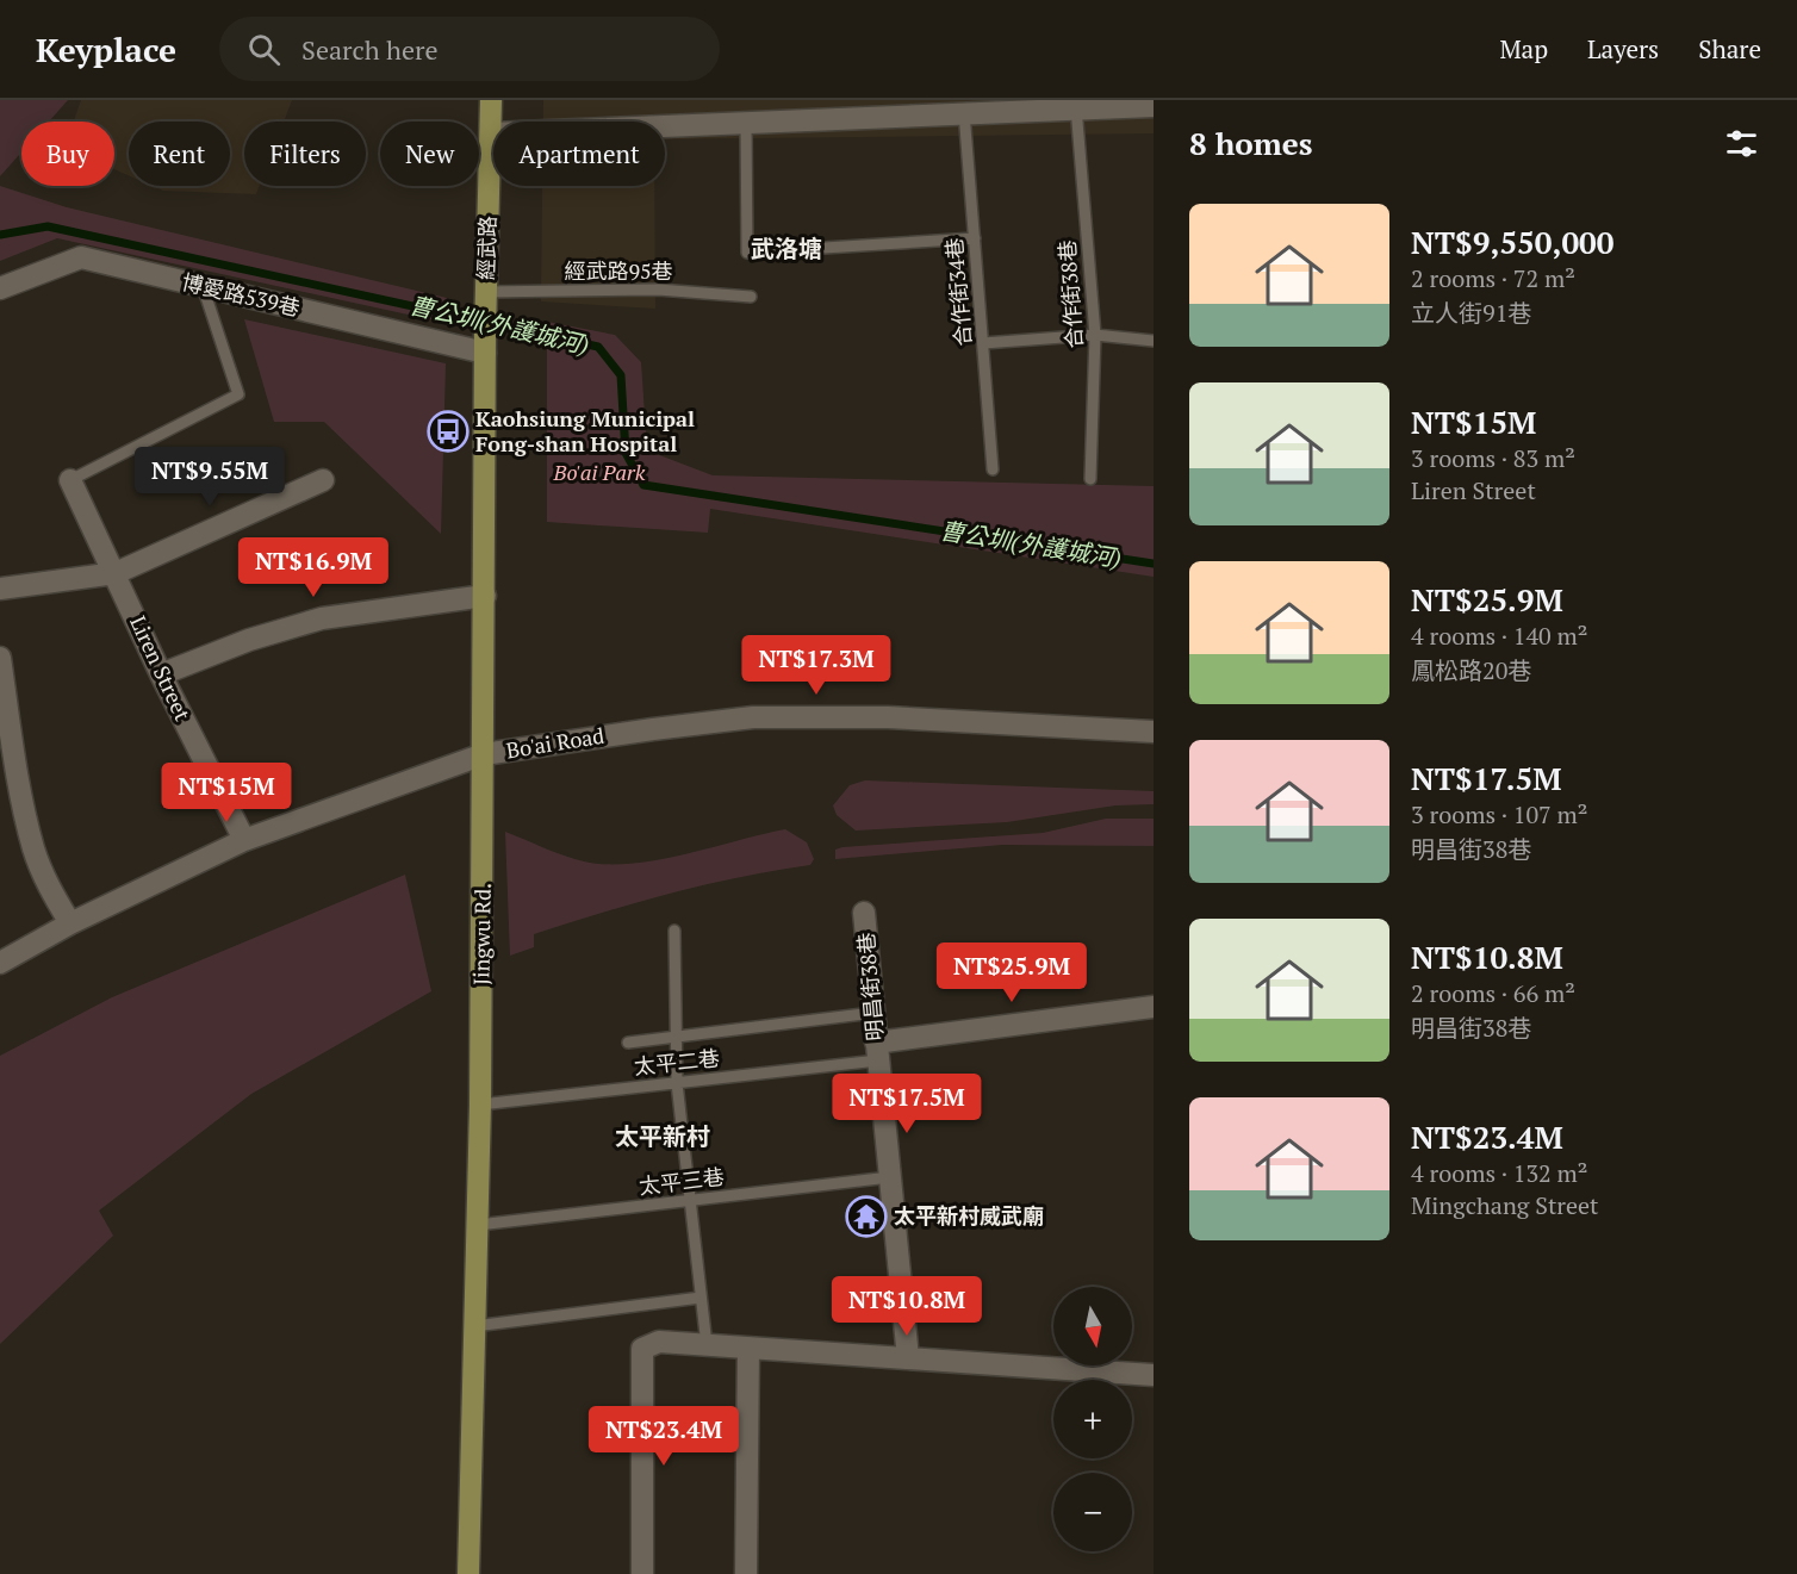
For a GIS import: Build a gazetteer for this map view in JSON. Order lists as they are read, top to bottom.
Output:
{
  "streets": {
    "main road": ["經武路", "Jingwu Rd."],
    "street": [
      "博愛路539巷",
      "Liren Street",
      "Bo'ai Road",
      "明昌街38巷"
    ],
    "lane": [
      "經武路95巷",
      "合作街34巷",
      "合作街38巷",
      "太平二巷",
      "太平三巷"
    ]
  },
  "crossings": [
    ["經武路", "經武路95巷"],
    ["經武路", "博愛路539巷"],
    ["經武路", "Jingwu Rd."],
    ["博愛路539巷", "Jingwu Rd."],
    ["Liren Street", "Bo'ai Road"],
    ["Bo'ai Road", "Jingwu Rd."],
    ["Jingwu Rd.", "太平二巷"],
    ["Jingwu Rd.", "太平三巷"],
    ["明昌街38巷", "太平二巷"],
    ["明昌街38巷", "太平三巷"]
  ],
  "districts": ["武洛塘", "太平新村"],
  "water": ["曹公圳(外護城河)"],
  "parks": ["Bo'ai Park"],
  "places": {
    "bus stop": ["Kaohsiung Municipal Fong-shan Hospital"],
    "temple": ["太平新村威武廟"]
  },
  "north": "bottom",
  "page": {
    "header": "Keyplace",
    "search": "Search here",
    "nav": ["Map", "Layers", "Share"],
    "heading": "8 homes",
    "chip": [
      "Buy",
      "Rent",
      "Filters",
      "New",
      "Apartment"
    ],
    "list": [
      {
        "name": "NT$9,550,000",
        "note": "2 rooms · 72 m² · 立人街91巷"
      },
      {
        "name": "NT$15M",
        "note": "3 rooms · 83 m² · Liren Street"
      },
      {
        "name": "NT$25.9M",
        "note": "4 rooms · 140 m² · 鳳松路20巷"
      },
      {
        "name": "NT$17.5M",
        "note": "3 rooms · 107 m² · 明昌街38巷"
      },
      {
        "name": "NT$10.8M",
        "note": "2 rooms · 66 m² · 明昌街38巷"
      },
      {
        "name": "NT$23.4M",
        "note": "4 rooms · 132 m² · Mingchang Street"
      }
    ],
    "price": [
      "NT$9.55M",
      "NT$16.9M",
      "NT$17.3M",
      "NT$15M",
      "NT$25.9M",
      "NT$17.5M",
      "NT$10.8M",
      "NT$23.4M"
    ],
    "map_buttons": ["+", "−"]
  }
}
